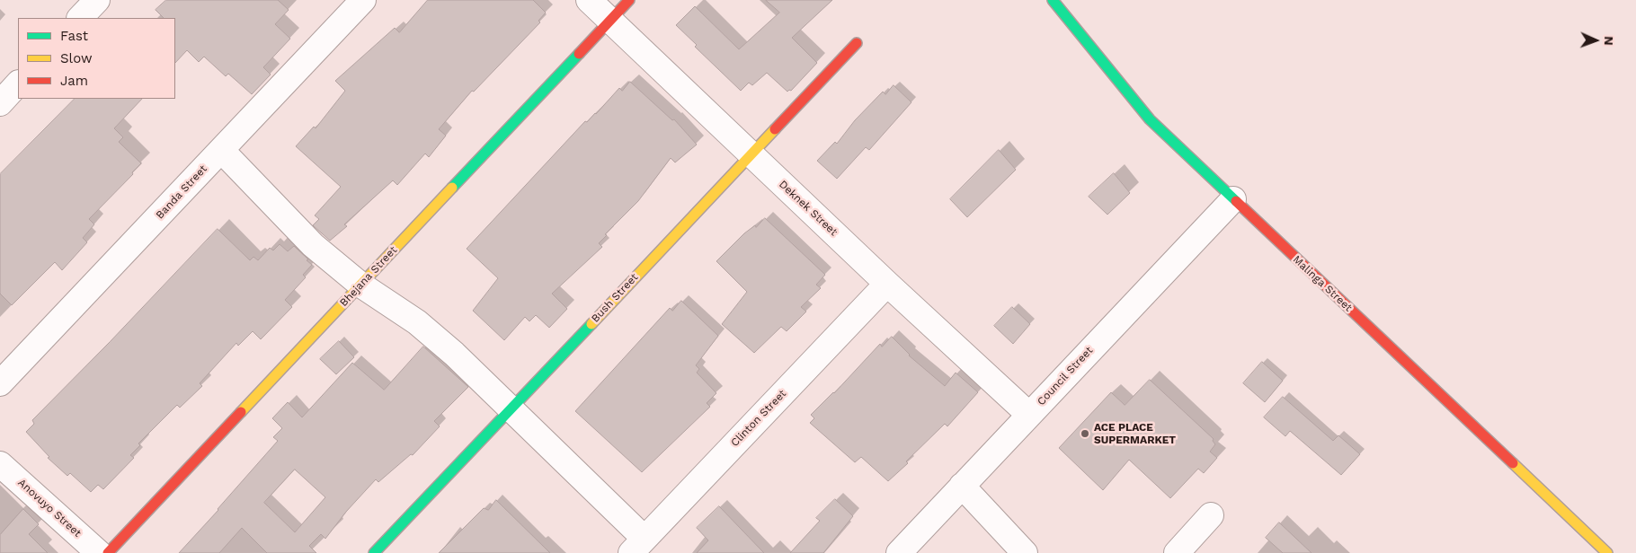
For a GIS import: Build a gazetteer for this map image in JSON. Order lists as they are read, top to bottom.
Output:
{
  "streets": {
    "street": [
      "Banda Street",
      "Deknek Street",
      "Bhejana Street",
      "Malinga Street",
      "Bush Street",
      "Council Street",
      "Clinton Street",
      "Anovuyo Street"
    ]
  },
  "crossings": [
    ["Deknek Street", "Bhejana Street"],
    ["Deknek Street", "Bush Street"],
    ["Deknek Street", "Council Street"],
    ["Deknek Street", "Clinton Street"],
    ["Malinga Street", "Council Street"]
  ],
  "places": ["ACE PLACE SUPERMARKET"],
  "legend": ["Fast", "Slow", "Jam"],
  "north": "right"
}
